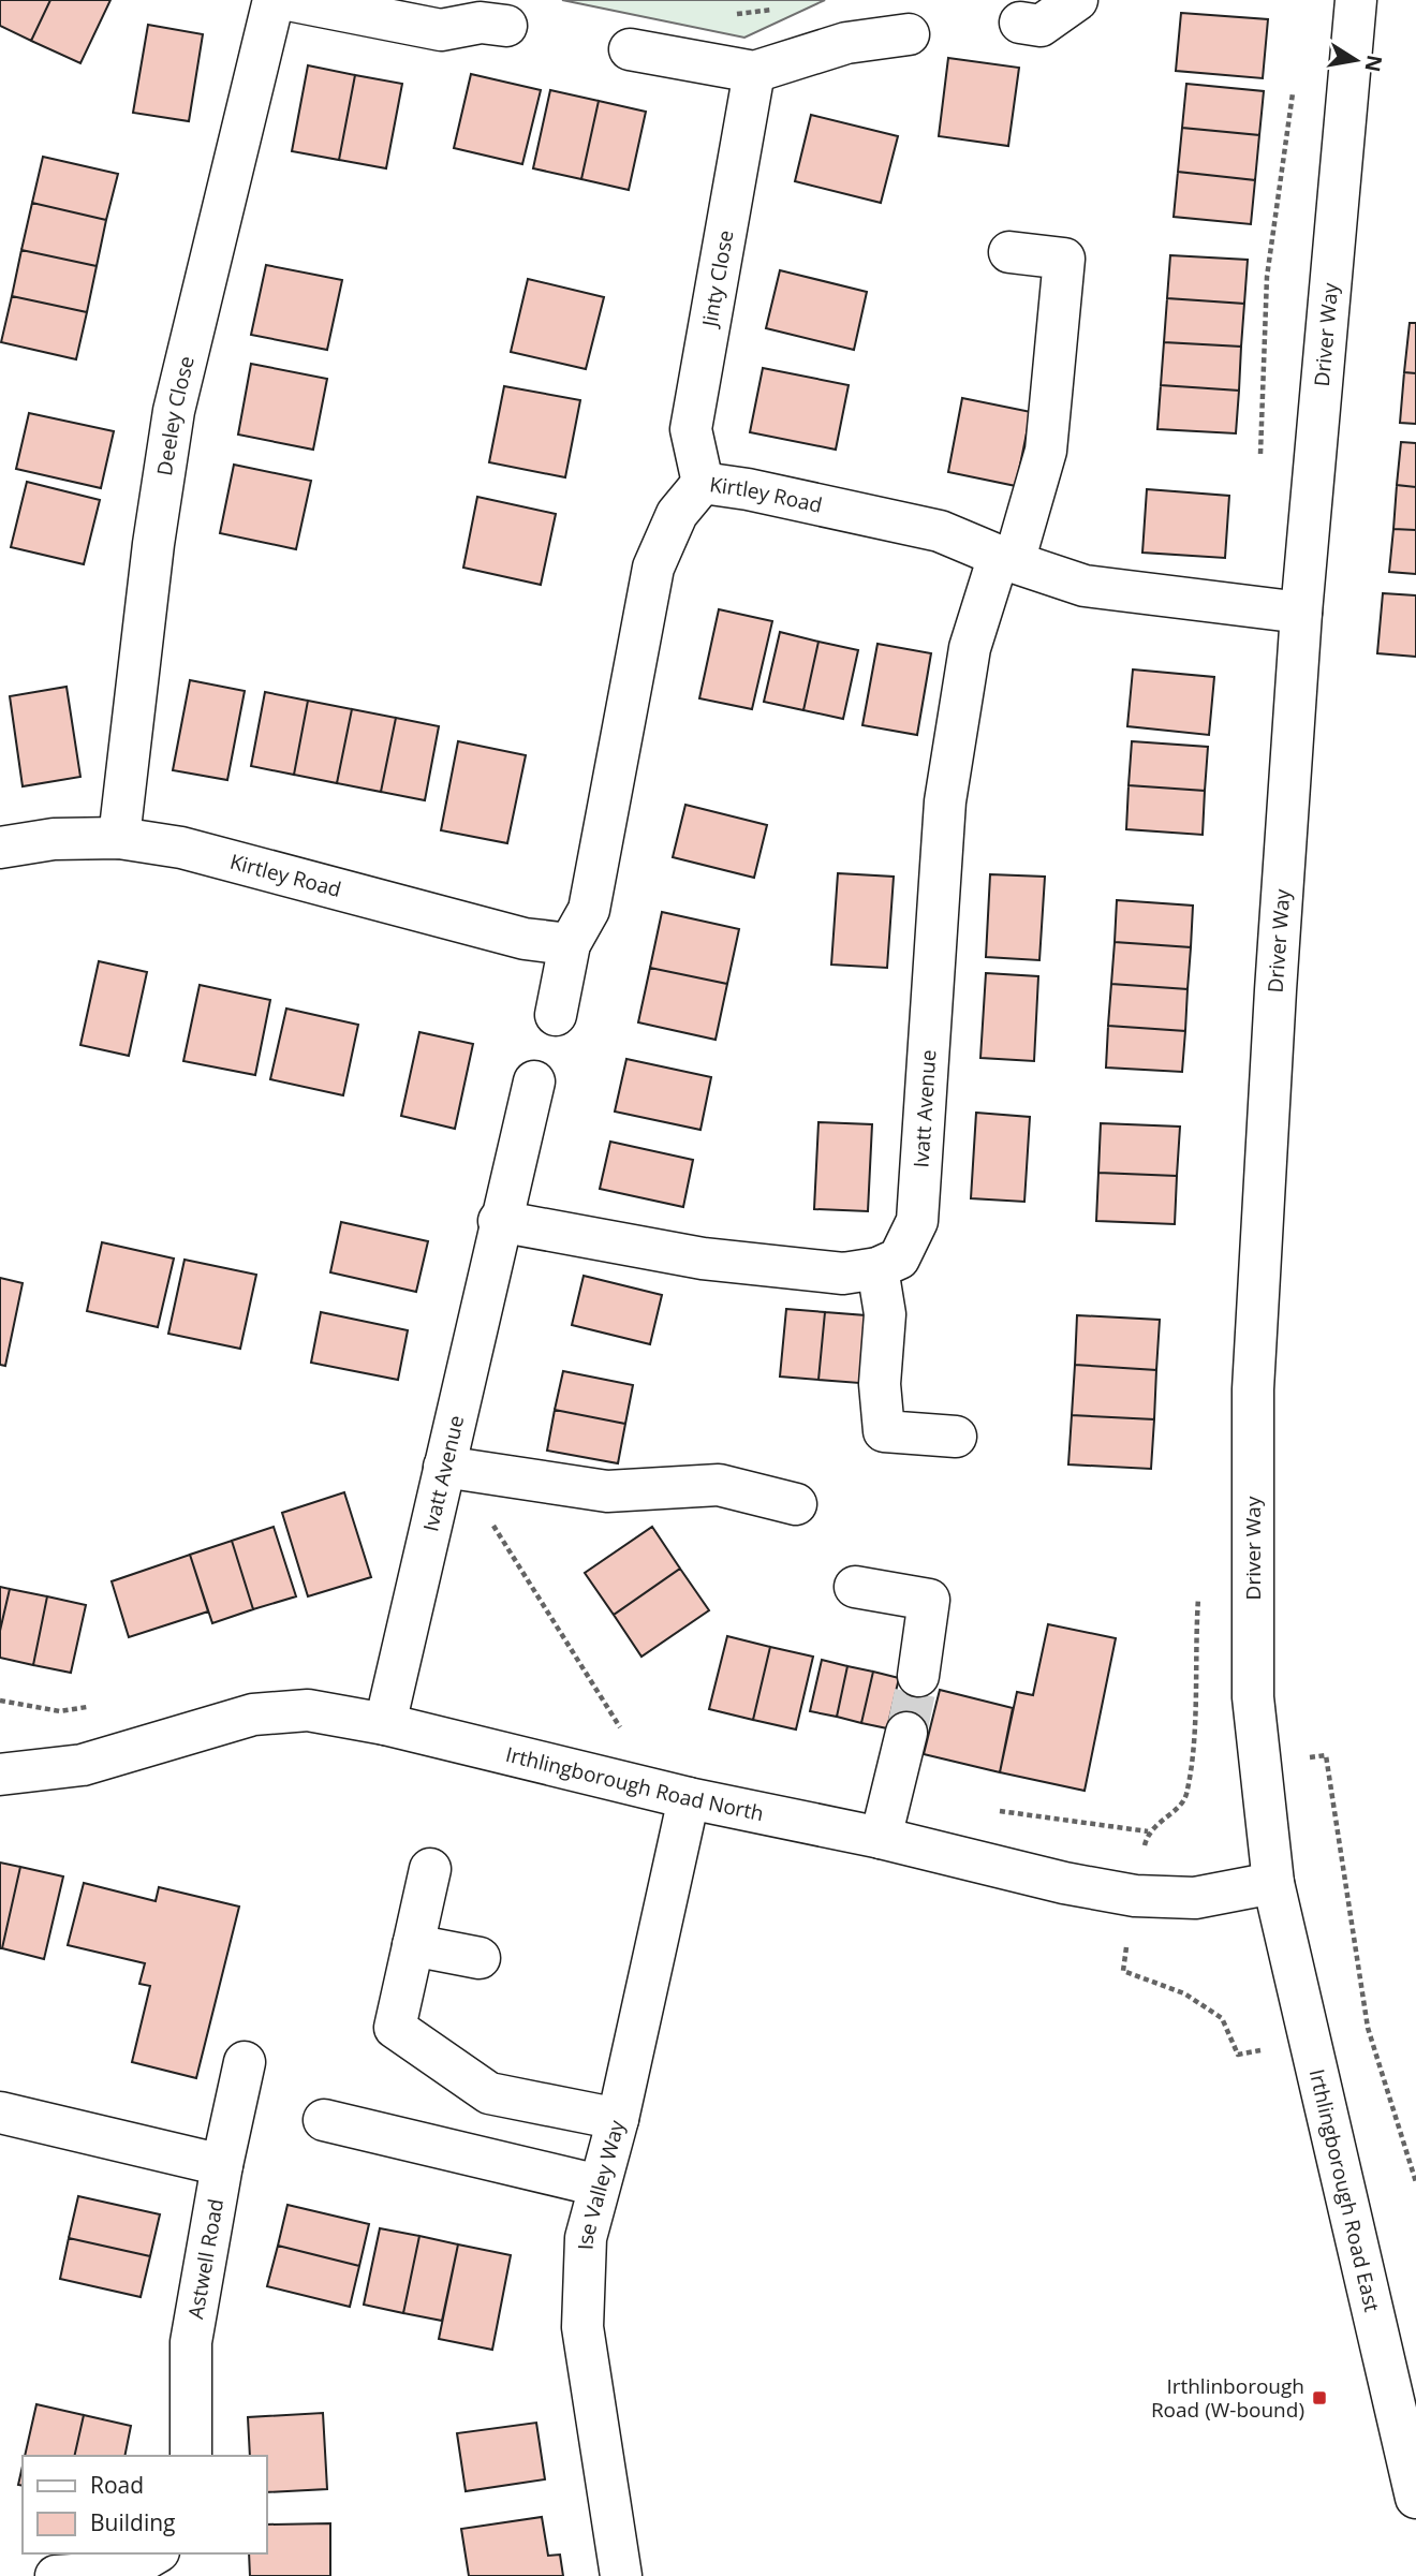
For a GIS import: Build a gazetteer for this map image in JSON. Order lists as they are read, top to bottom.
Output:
{
  "streets": {
    "street": [
      "Jinty Close",
      "Driver Way",
      "Deeley Close",
      "Kirtley Road",
      "Ivatt Avenue",
      "Irthlingborough Road North",
      "Ise Valley Way",
      "Irthlingborough Road East",
      "Astwell Road"
    ]
  },
  "crossings": [
    ["Jinty Close", "Kirtley Road"],
    ["Driver Way", "Kirtley Road"],
    ["Driver Way", "Irthlingborough Road North"],
    ["Driver Way", "Irthlingborough Road East"],
    ["Deeley Close", "Kirtley Road"],
    ["Kirtley Road", "Ivatt Avenue"],
    ["Ivatt Avenue", "Irthlingborough Road North"],
    ["Irthlingborough Road North", "Ise Valley Way"],
    ["Irthlingborough Road North", "Irthlingborough Road East"]
  ],
  "places": {
    "transit": ["Irthlinborough Road (W-bound)"]
  },
  "legend": ["Road", "Building"],
  "north": "right"
}
